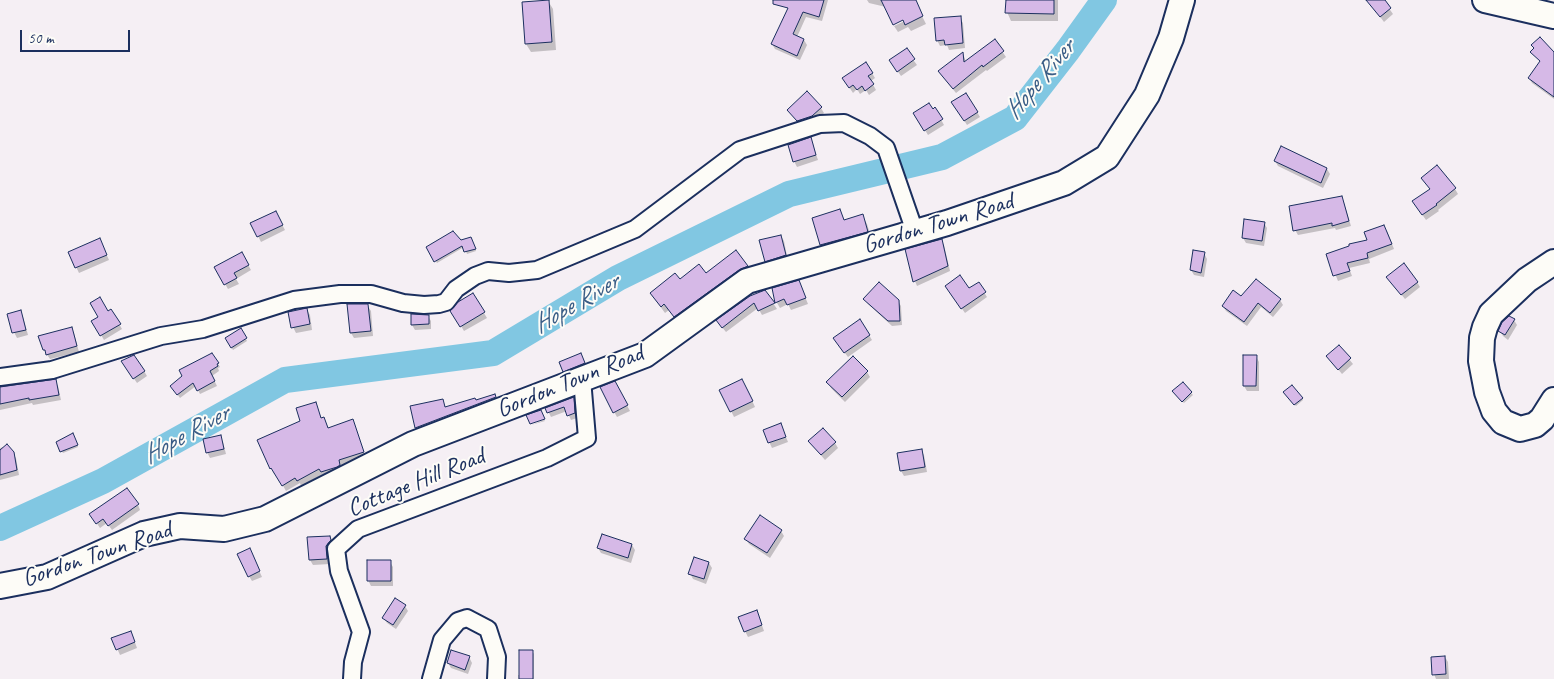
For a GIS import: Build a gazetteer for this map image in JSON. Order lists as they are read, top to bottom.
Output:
{
  "streets": {
    "street": ["Gordon Town Road", "Cottage Hill Road"]
  },
  "crossings": [
    ["Gordon Town Road", "Cottage Hill Road"]
  ],
  "water": ["Hope River"],
  "scale_bar": "50 m"
}
